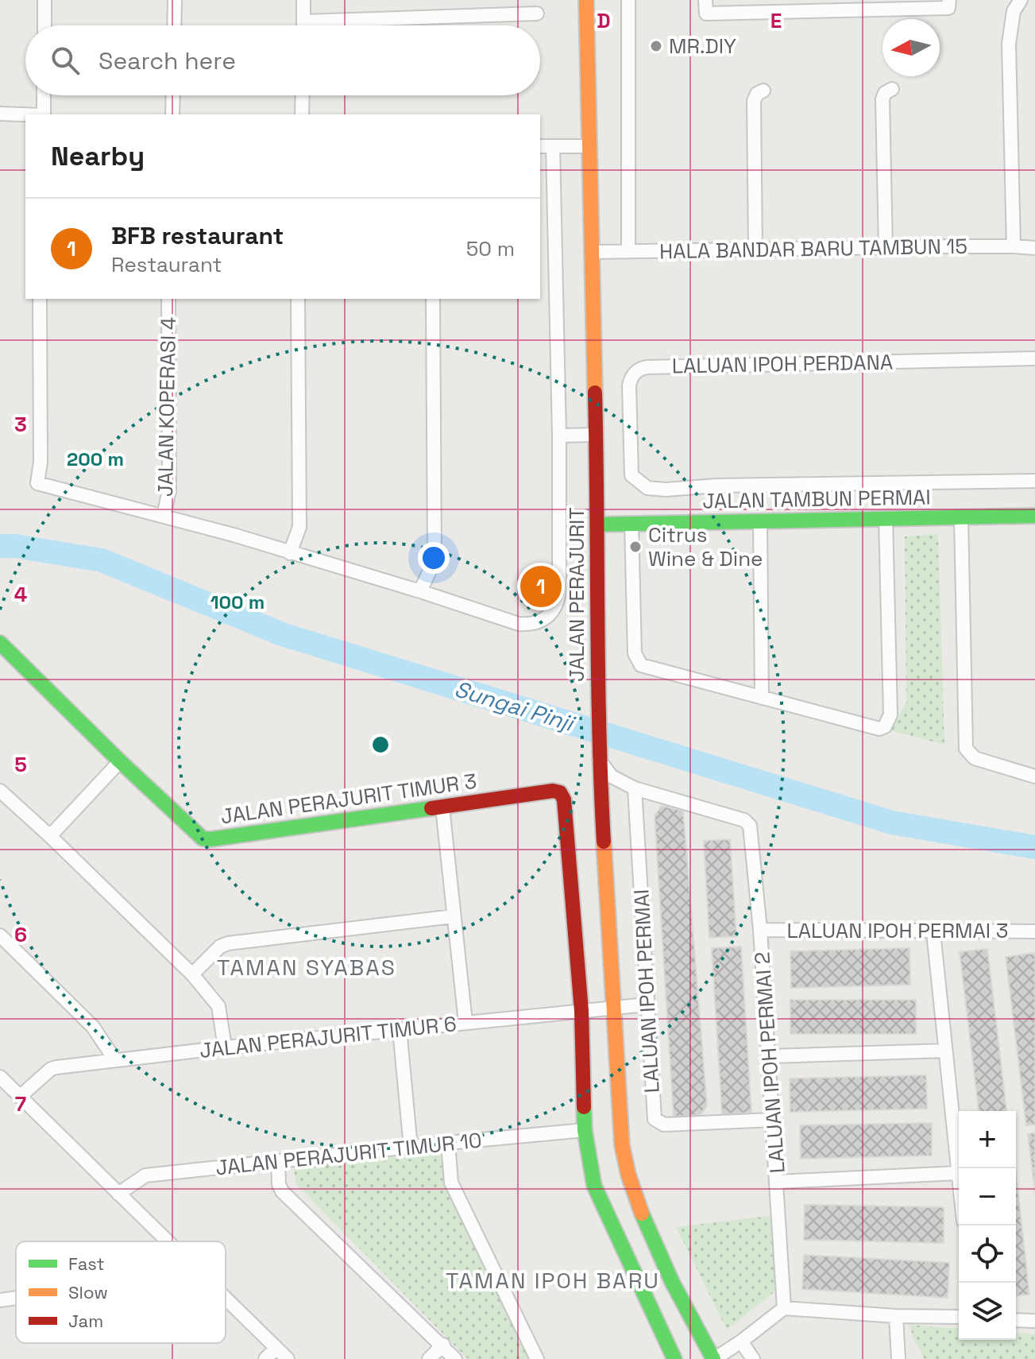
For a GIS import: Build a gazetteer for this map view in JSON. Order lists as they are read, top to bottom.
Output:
{
  "streets": {
    "street": [
      "HALA BANDAR BARU TAMBUN 15",
      "LALUAN IPOH PERDANA",
      "JALAN KOPERASI 4",
      "JALAN TAMBUN PERMAI",
      "JALAN PERAJURIT",
      "JALAN PERAJURIT TIMUR 3",
      "LALUAN IPOH PERMAI 3",
      "LALUAN IPOH PERMAI",
      "JALAN PERAJURIT TIMUR 6",
      "LALUAN IPOH PERMAI 2",
      "JALAN PERAJURIT TIMUR 10"
    ]
  },
  "crossings": [
    ["HALA BANDAR BARU TAMBUN 15", "JALAN PERAJURIT"],
    ["JALAN TAMBUN PERMAI", "JALAN PERAJURIT"],
    ["JALAN PERAJURIT", "JALAN PERAJURIT TIMUR 6"],
    ["JALAN PERAJURIT TIMUR 3", "JALAN PERAJURIT TIMUR 6"],
    ["LALUAN IPOH PERMAI 3", "LALUAN IPOH PERMAI 2"],
    ["LALUAN IPOH PERMAI", "JALAN PERAJURIT TIMUR 6"],
    ["LALUAN IPOH PERMAI", "LALUAN IPOH PERMAI 2"]
  ],
  "districts": ["TAMAN SYABAS", "TAMAN IPOH BARU"],
  "water": ["Sungai Pinji"],
  "places": ["MR.DIY", "Citrus Wine & Dine"],
  "legend": ["Fast", "Slow", "Jam"],
  "north": "left",
  "page": {
    "search": "Search here",
    "heading": "Nearby",
    "list": [
      {
        "mark": "1",
        "name": "BFB restaurant",
        "note": "Restaurant",
        "value": "50 m"
      }
    ],
    "pins": "1",
    "map_buttons": ["+", "−"]
  },
  "grid": {
    "columns": ["D", "E"],
    "rows": [
      "3",
      "4",
      "5",
      "6",
      "7"
    ]
  },
  "rings": ["200 m", "100 m"]
}
